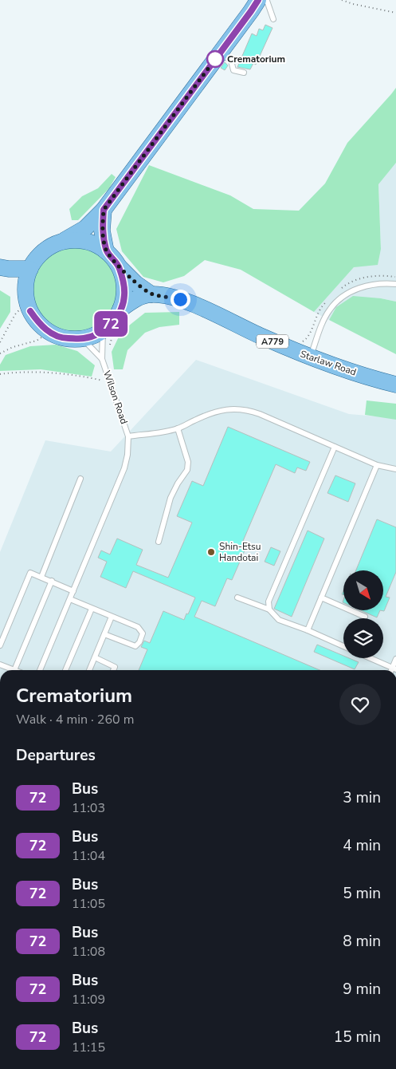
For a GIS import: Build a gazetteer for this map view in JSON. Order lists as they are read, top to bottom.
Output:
{
  "streets": {
    "main road": ["A779", "Starlaw Road"],
    "lane": ["Wilson Road"]
  },
  "crossings": [
    ["A779", "Starlaw Road"],
    ["A779", "Wilson Road"]
  ],
  "places": ["Crematorium", "Shin-Etsu Handotai"],
  "lines": ["bus line 72"],
  "north": "bottom right",
  "page": {
    "on_map": "72",
    "heading": [
      ["Crematorium", "Walk · 4 min · 260 m"],
      "Departures"
    ],
    "list": [
      {
        "mark": "72",
        "name": "Bus",
        "note": "11:03",
        "value": "3 min"
      },
      {
        "mark": "72",
        "name": "Bus",
        "note": "11:04",
        "value": "4 min"
      },
      {
        "mark": "72",
        "name": "Bus",
        "note": "11:05",
        "value": "5 min"
      },
      {
        "mark": "72",
        "name": "Bus",
        "note": "11:08",
        "value": "8 min"
      },
      {
        "mark": "72",
        "name": "Bus",
        "note": "11:09",
        "value": "9 min"
      },
      {
        "mark": "72",
        "name": "Bus",
        "note": "11:15",
        "value": "15 min"
      }
    ]
  }
}
